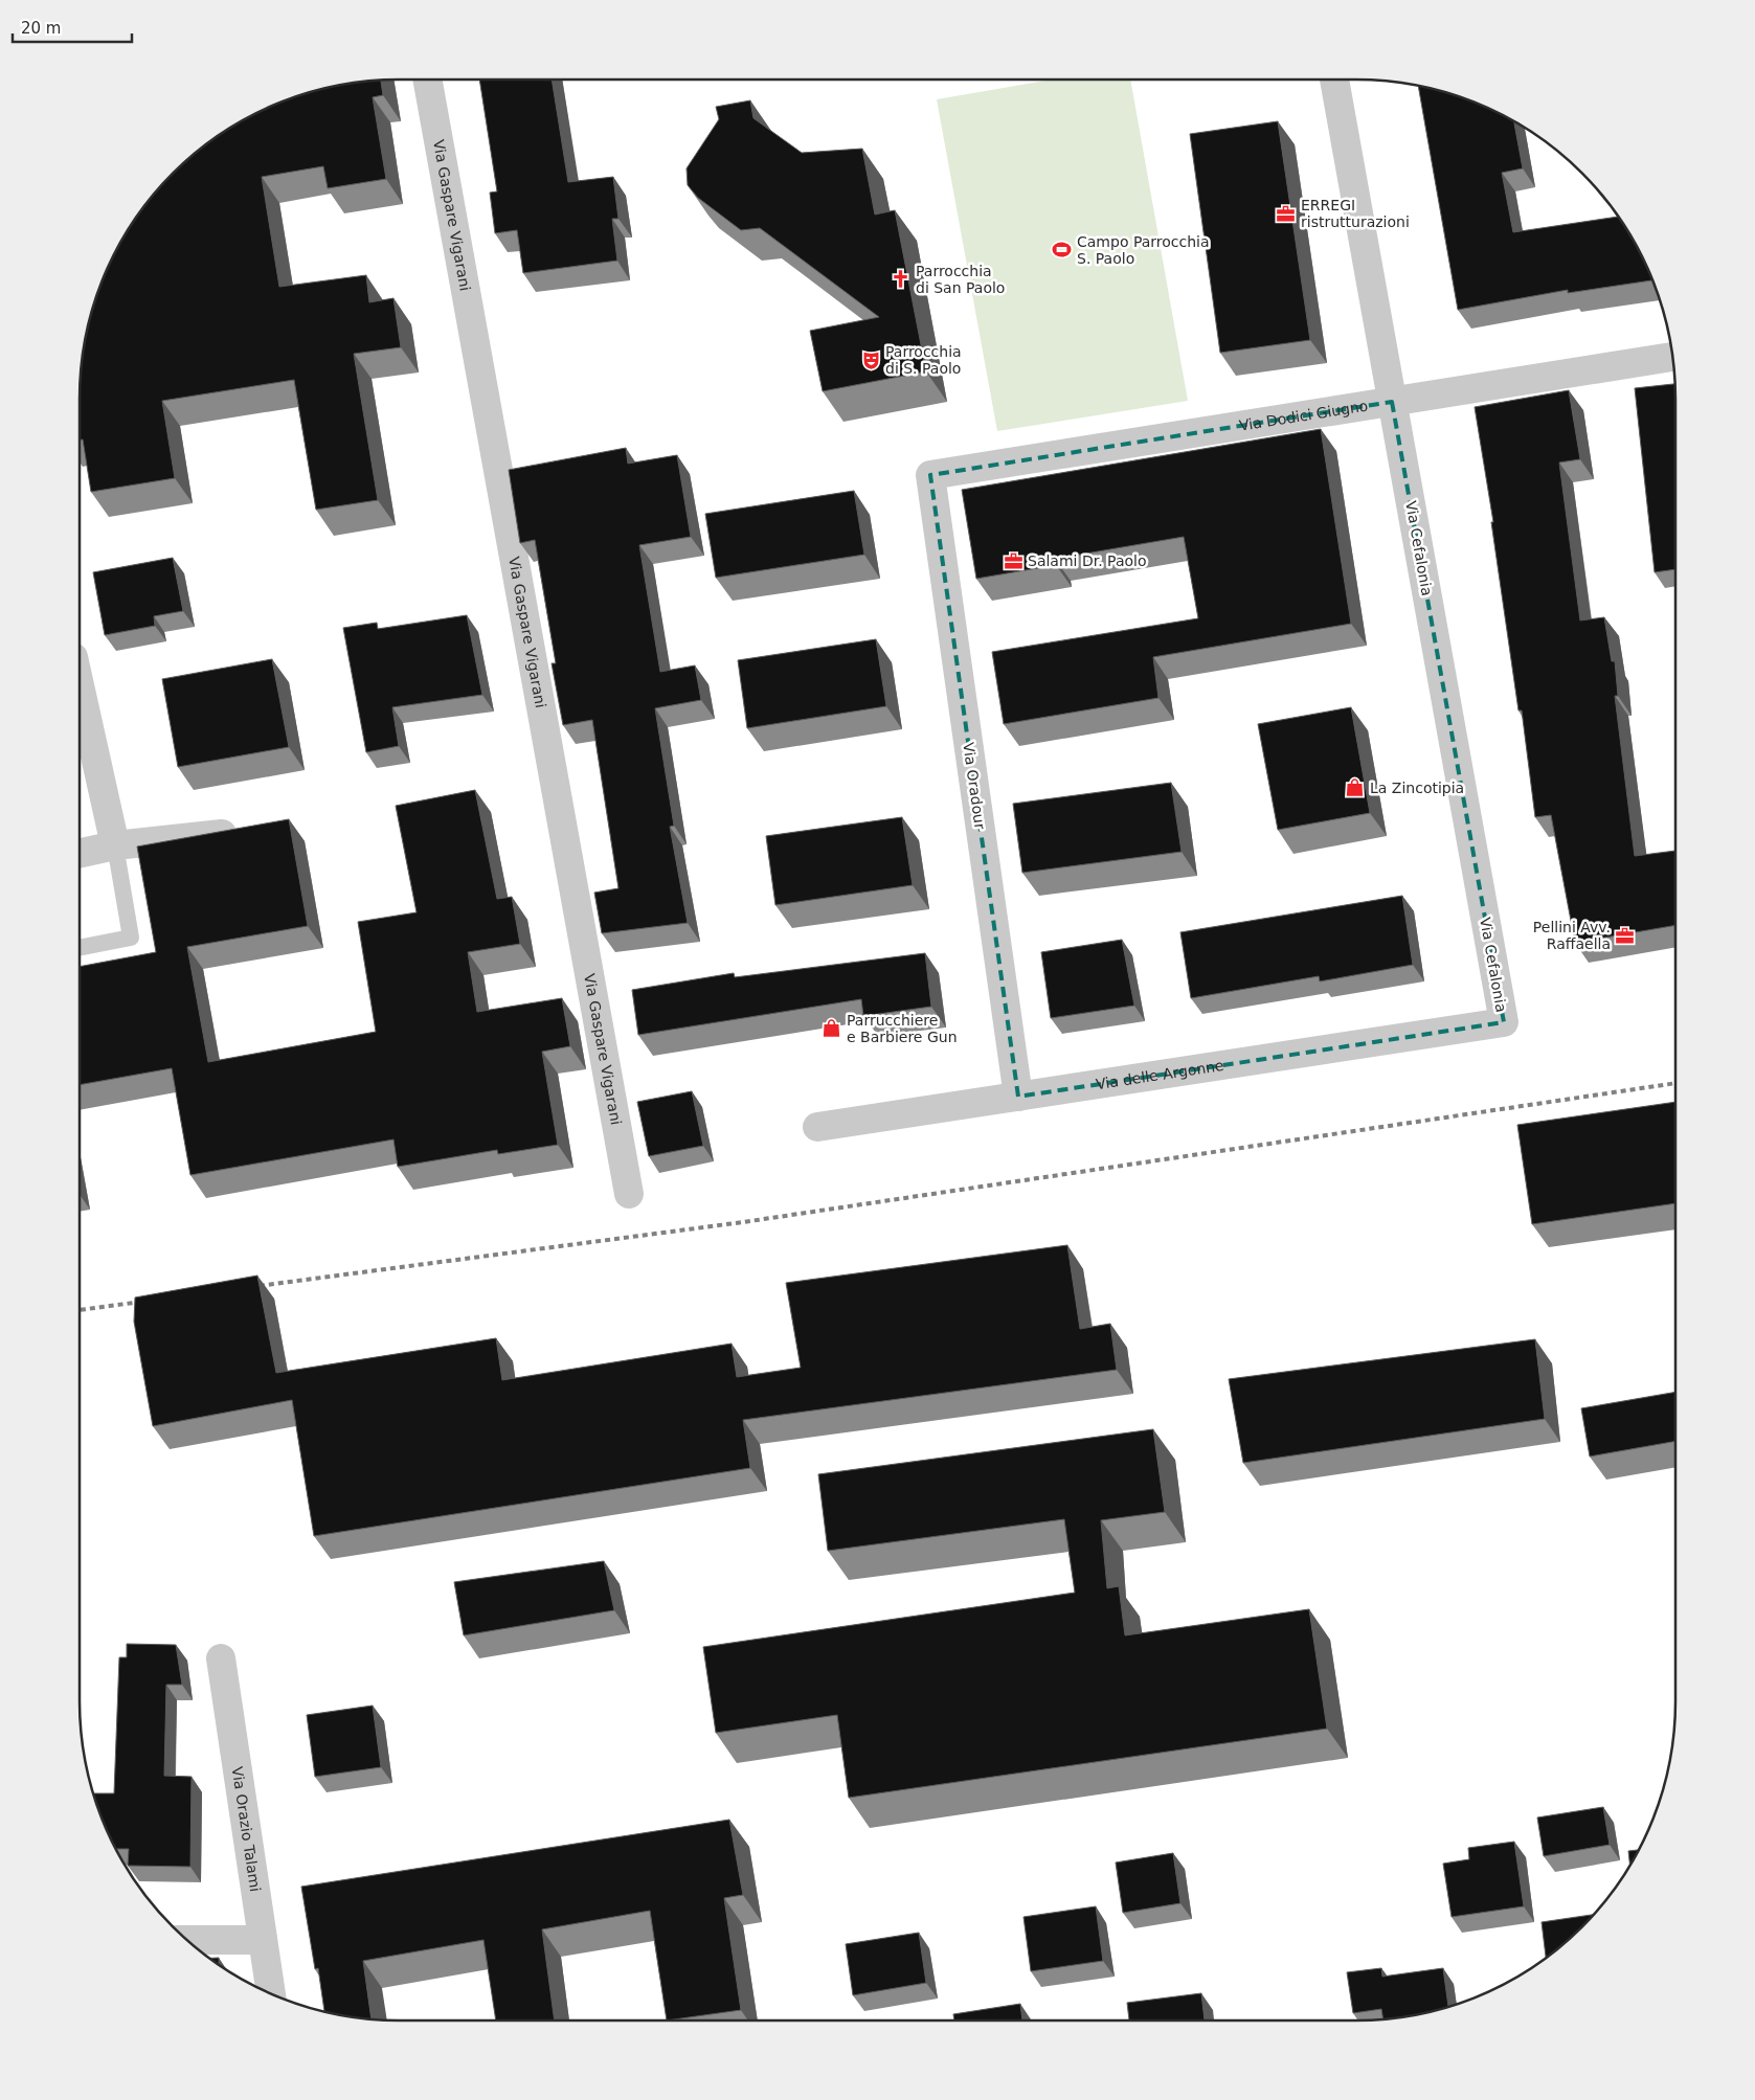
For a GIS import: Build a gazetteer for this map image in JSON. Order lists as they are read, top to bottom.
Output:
{
  "streets": {
    "street": [
      "Via Gaspare Vigarani",
      "Via Dodici Giugno",
      "Via Cefalonia",
      "Via Oradour",
      "Via delle Argonne",
      "Via Orazio Talami"
    ]
  },
  "crossings": [
    ["Via Dodici Giugno", "Via Cefalonia"],
    ["Via Dodici Giugno", "Via Oradour"],
    ["Via Cefalonia", "Via delle Argonne"],
    ["Via Oradour", "Via delle Argonne"]
  ],
  "places": {
    "office": ["ERREGI ristrutturazioni", "Salami Dr. Paolo", "Pellini Avv. Raffaella"],
    "sports": ["Campo Parrocchia S. Paolo"],
    "church": ["Parrocchia di San Paolo"],
    "theatre": ["Parrocchia di S. Paolo"],
    "shop": ["La Zincotipia", "Parrucchiere e Barbiere Gun"]
  },
  "scale_bar": "20 m"
}
